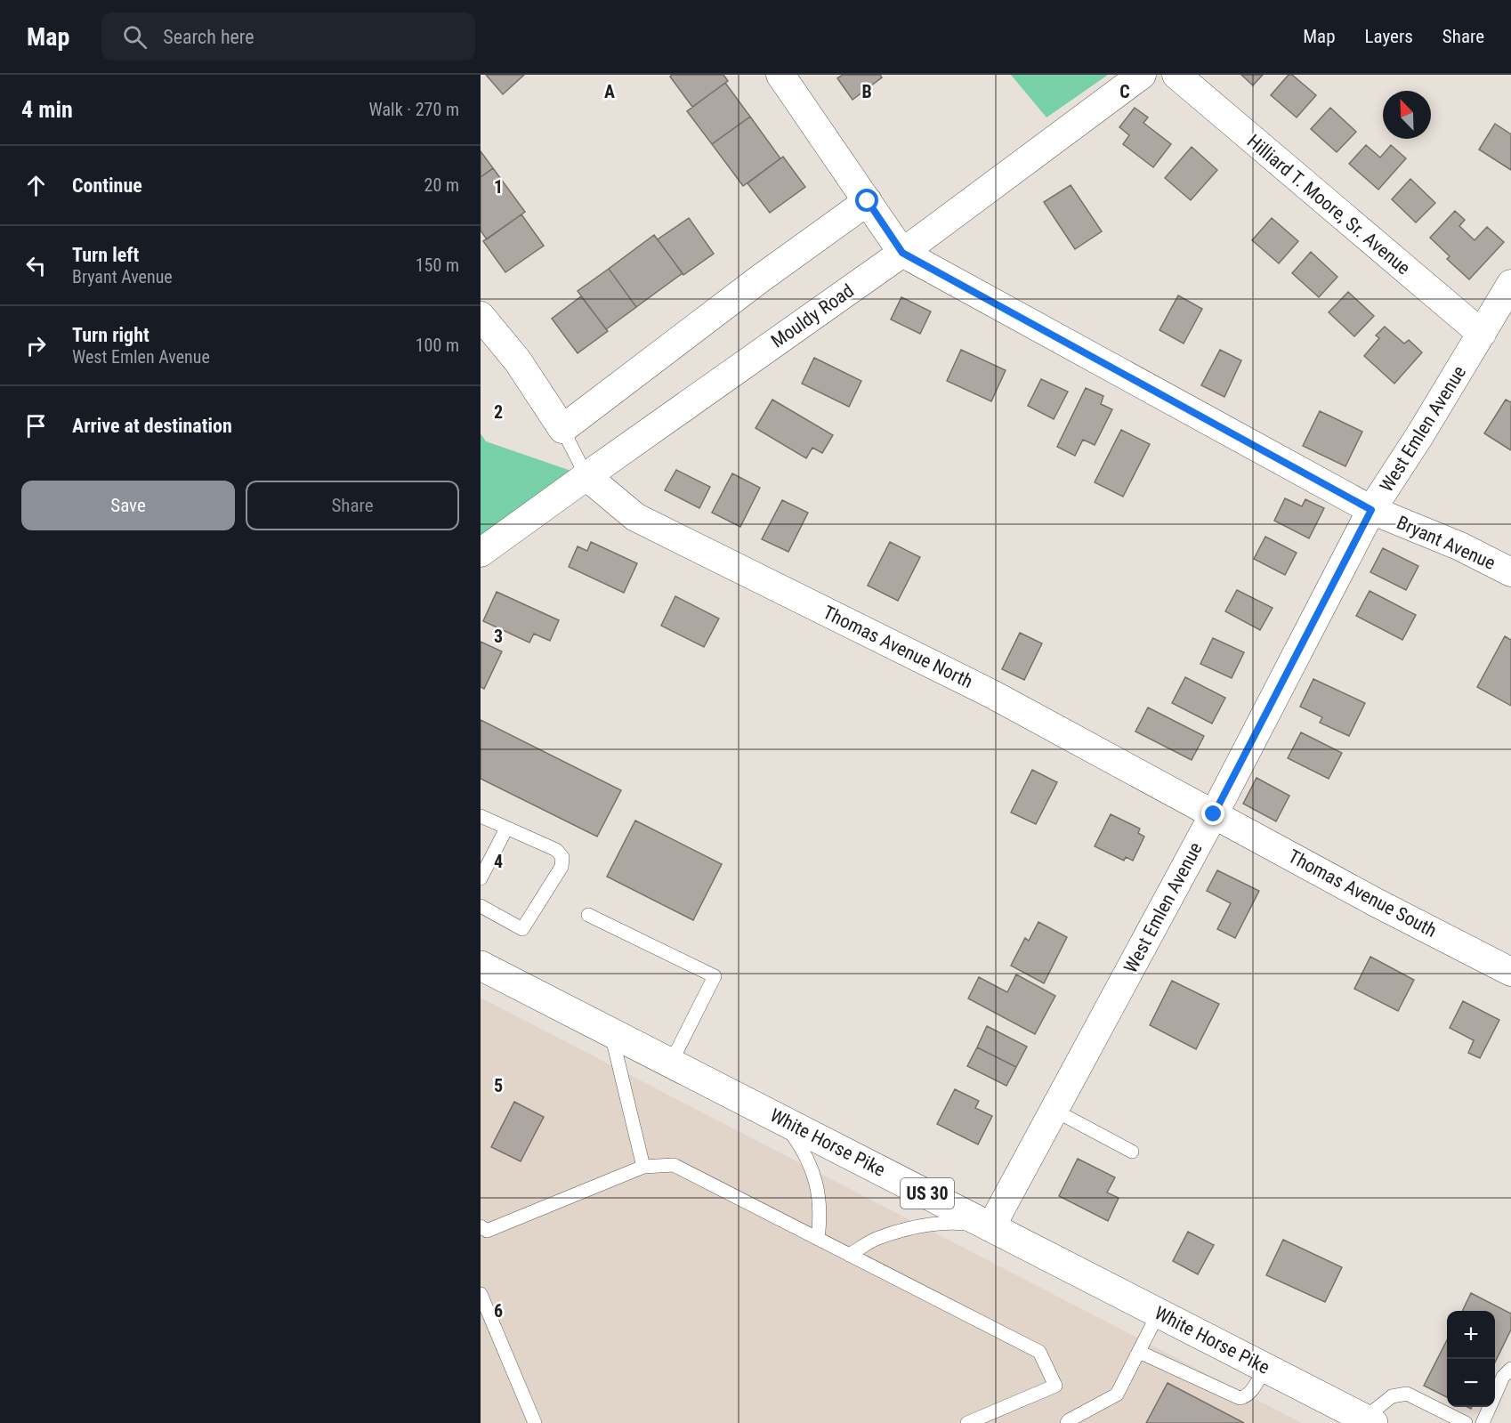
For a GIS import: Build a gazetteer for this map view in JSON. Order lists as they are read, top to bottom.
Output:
{
  "streets": {
    "highway": ["White Horse Pike", "US 30"],
    "street": [
      "Hilliard T. Moore, Sr. Avenue",
      "Mouldy Road",
      "West Emlen Avenue",
      "Bryant Avenue",
      "Thomas Avenue North",
      "Thomas Avenue South"
    ]
  },
  "crossings": [
    ["Hilliard T. Moore, Sr. Avenue", "West Emlen Avenue"],
    ["Mouldy Road", "Bryant Avenue"],
    ["Mouldy Road", "Thomas Avenue North"],
    ["West Emlen Avenue", "Bryant Avenue"],
    ["West Emlen Avenue", "Thomas Avenue North"],
    ["West Emlen Avenue", "Thomas Avenue South"],
    ["West Emlen Avenue", "White Horse Pike"],
    ["Thomas Avenue North", "Thomas Avenue South"]
  ],
  "north": "top left",
  "page": {
    "header": "Map",
    "search": "Search here",
    "nav": ["Map", "Layers", "Share"],
    "heading": ["4 min", "Walk · 270 m"],
    "list": [
      ["Continue", "20 m"],
      ["Turn left", "Bryant Avenue", "150 m"],
      ["Turn right", "West Emlen Avenue", "100 m"],
      "Arrive at destination"
    ],
    "buttons": ["Save", "Share"],
    "map_buttons": ["+", "−"]
  },
  "grid": {
    "columns": ["A", "B", "C"],
    "rows": [
      "1",
      "2",
      "3",
      "4",
      "5",
      "6"
    ]
  }
}
